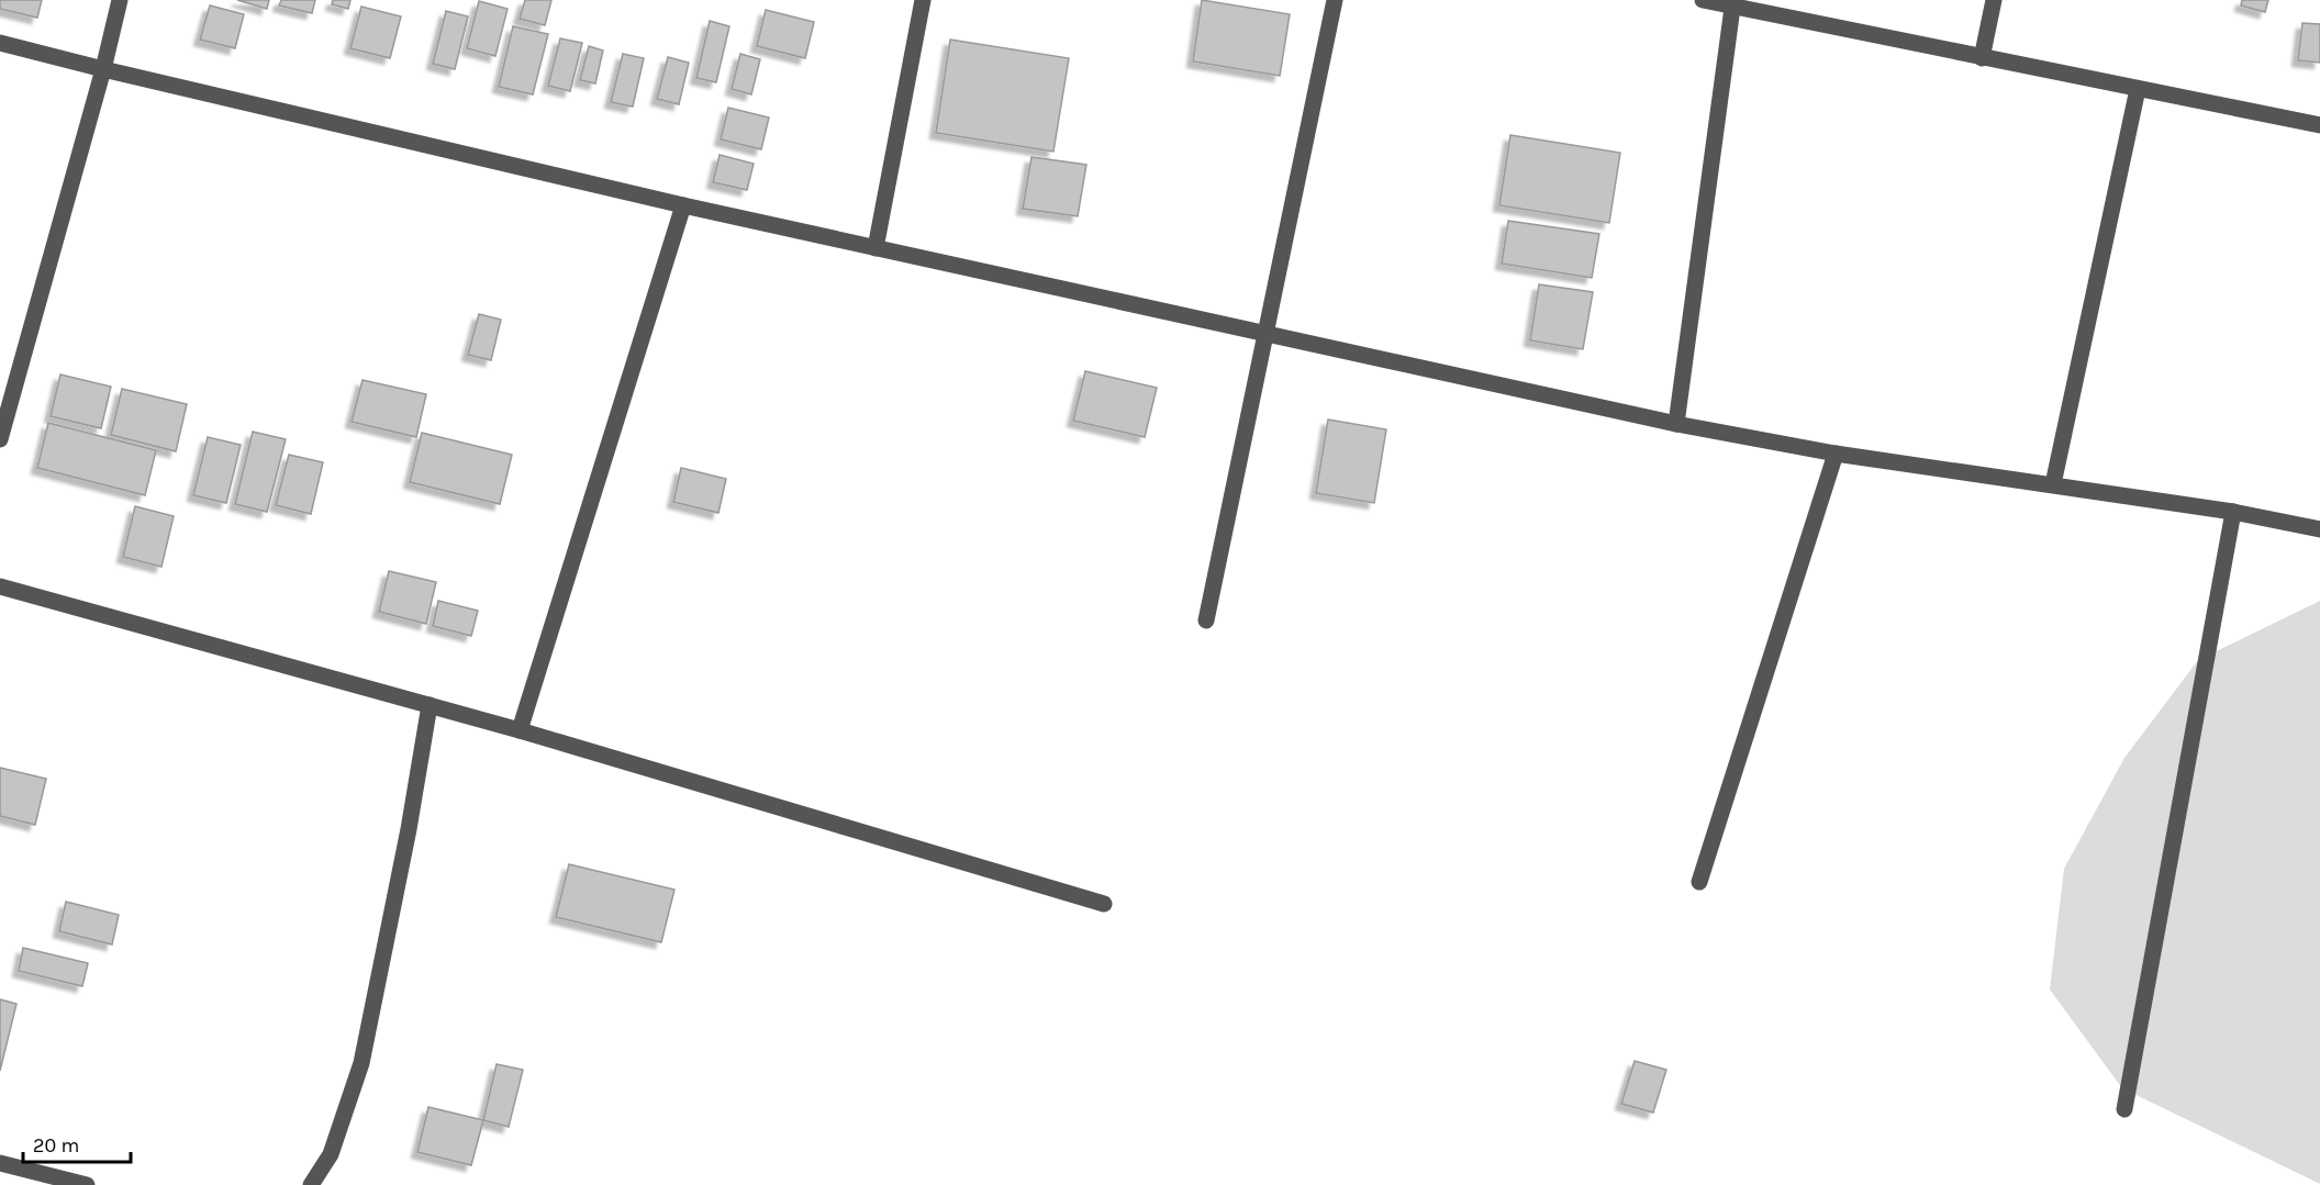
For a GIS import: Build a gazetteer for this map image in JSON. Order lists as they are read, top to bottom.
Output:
{
  "scale_bar": "20 m"
}
